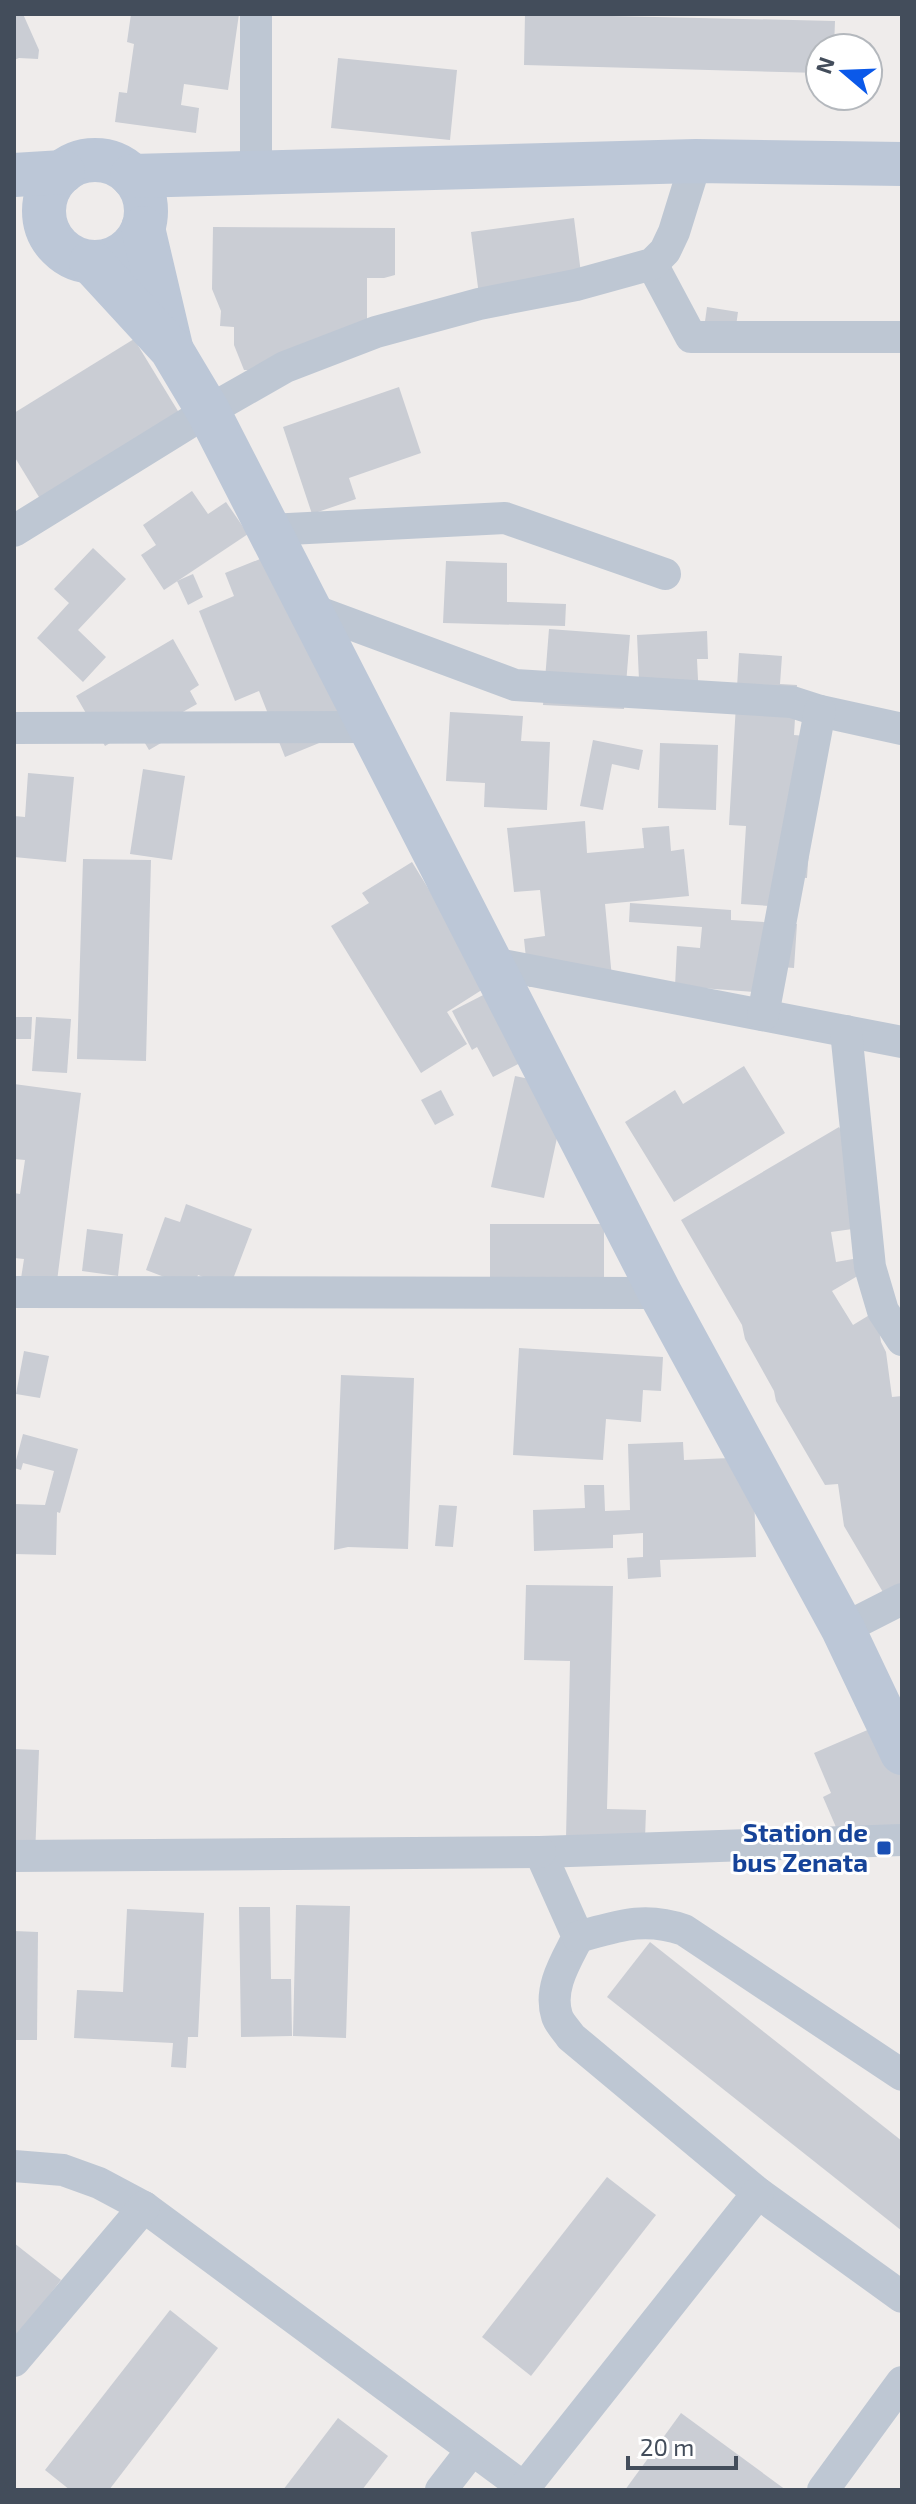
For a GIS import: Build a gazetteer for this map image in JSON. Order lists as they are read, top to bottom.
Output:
{
  "places": {
    "transit": ["Station de bus Zenata"]
  },
  "scale_bar": "20 m",
  "north": "left"
}
